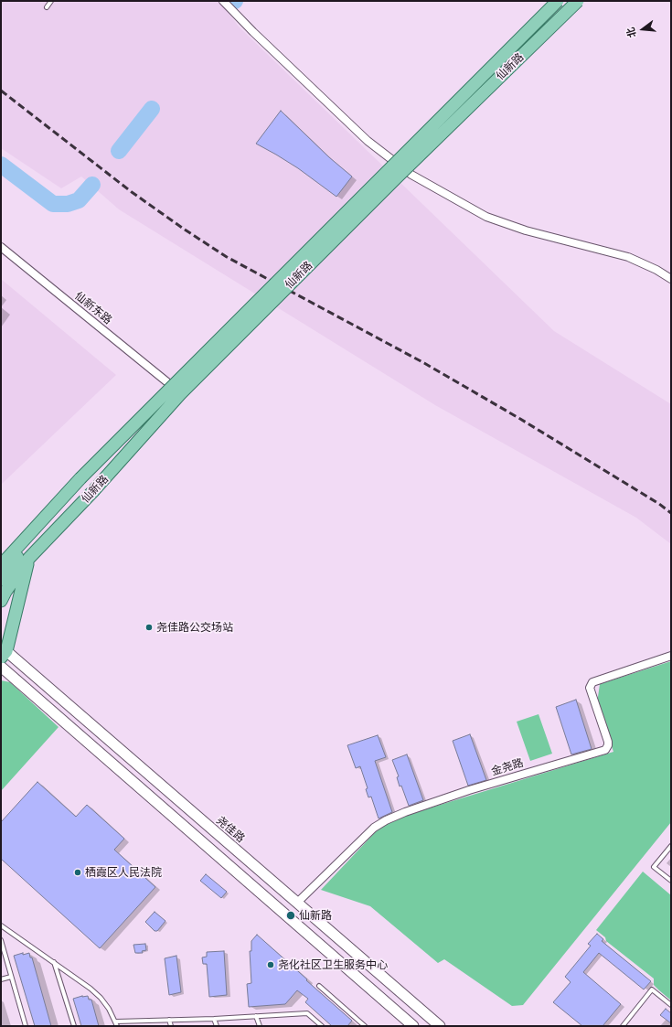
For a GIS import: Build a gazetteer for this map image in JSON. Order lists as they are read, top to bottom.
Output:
{
  "streets": {
    "main road": ["仙新路", "尧佳路"],
    "street": ["仙新东路", "金尧路"]
  },
  "crossings": [
    ["仙新路", "仙新东路"],
    ["金尧路", "尧佳路"]
  ],
  "places": [
    "尧佳路公交场站",
    "栖霞区人民法院",
    "仙新路",
    "尧化社区卫生服务中心"
  ],
  "north": "left"
}
